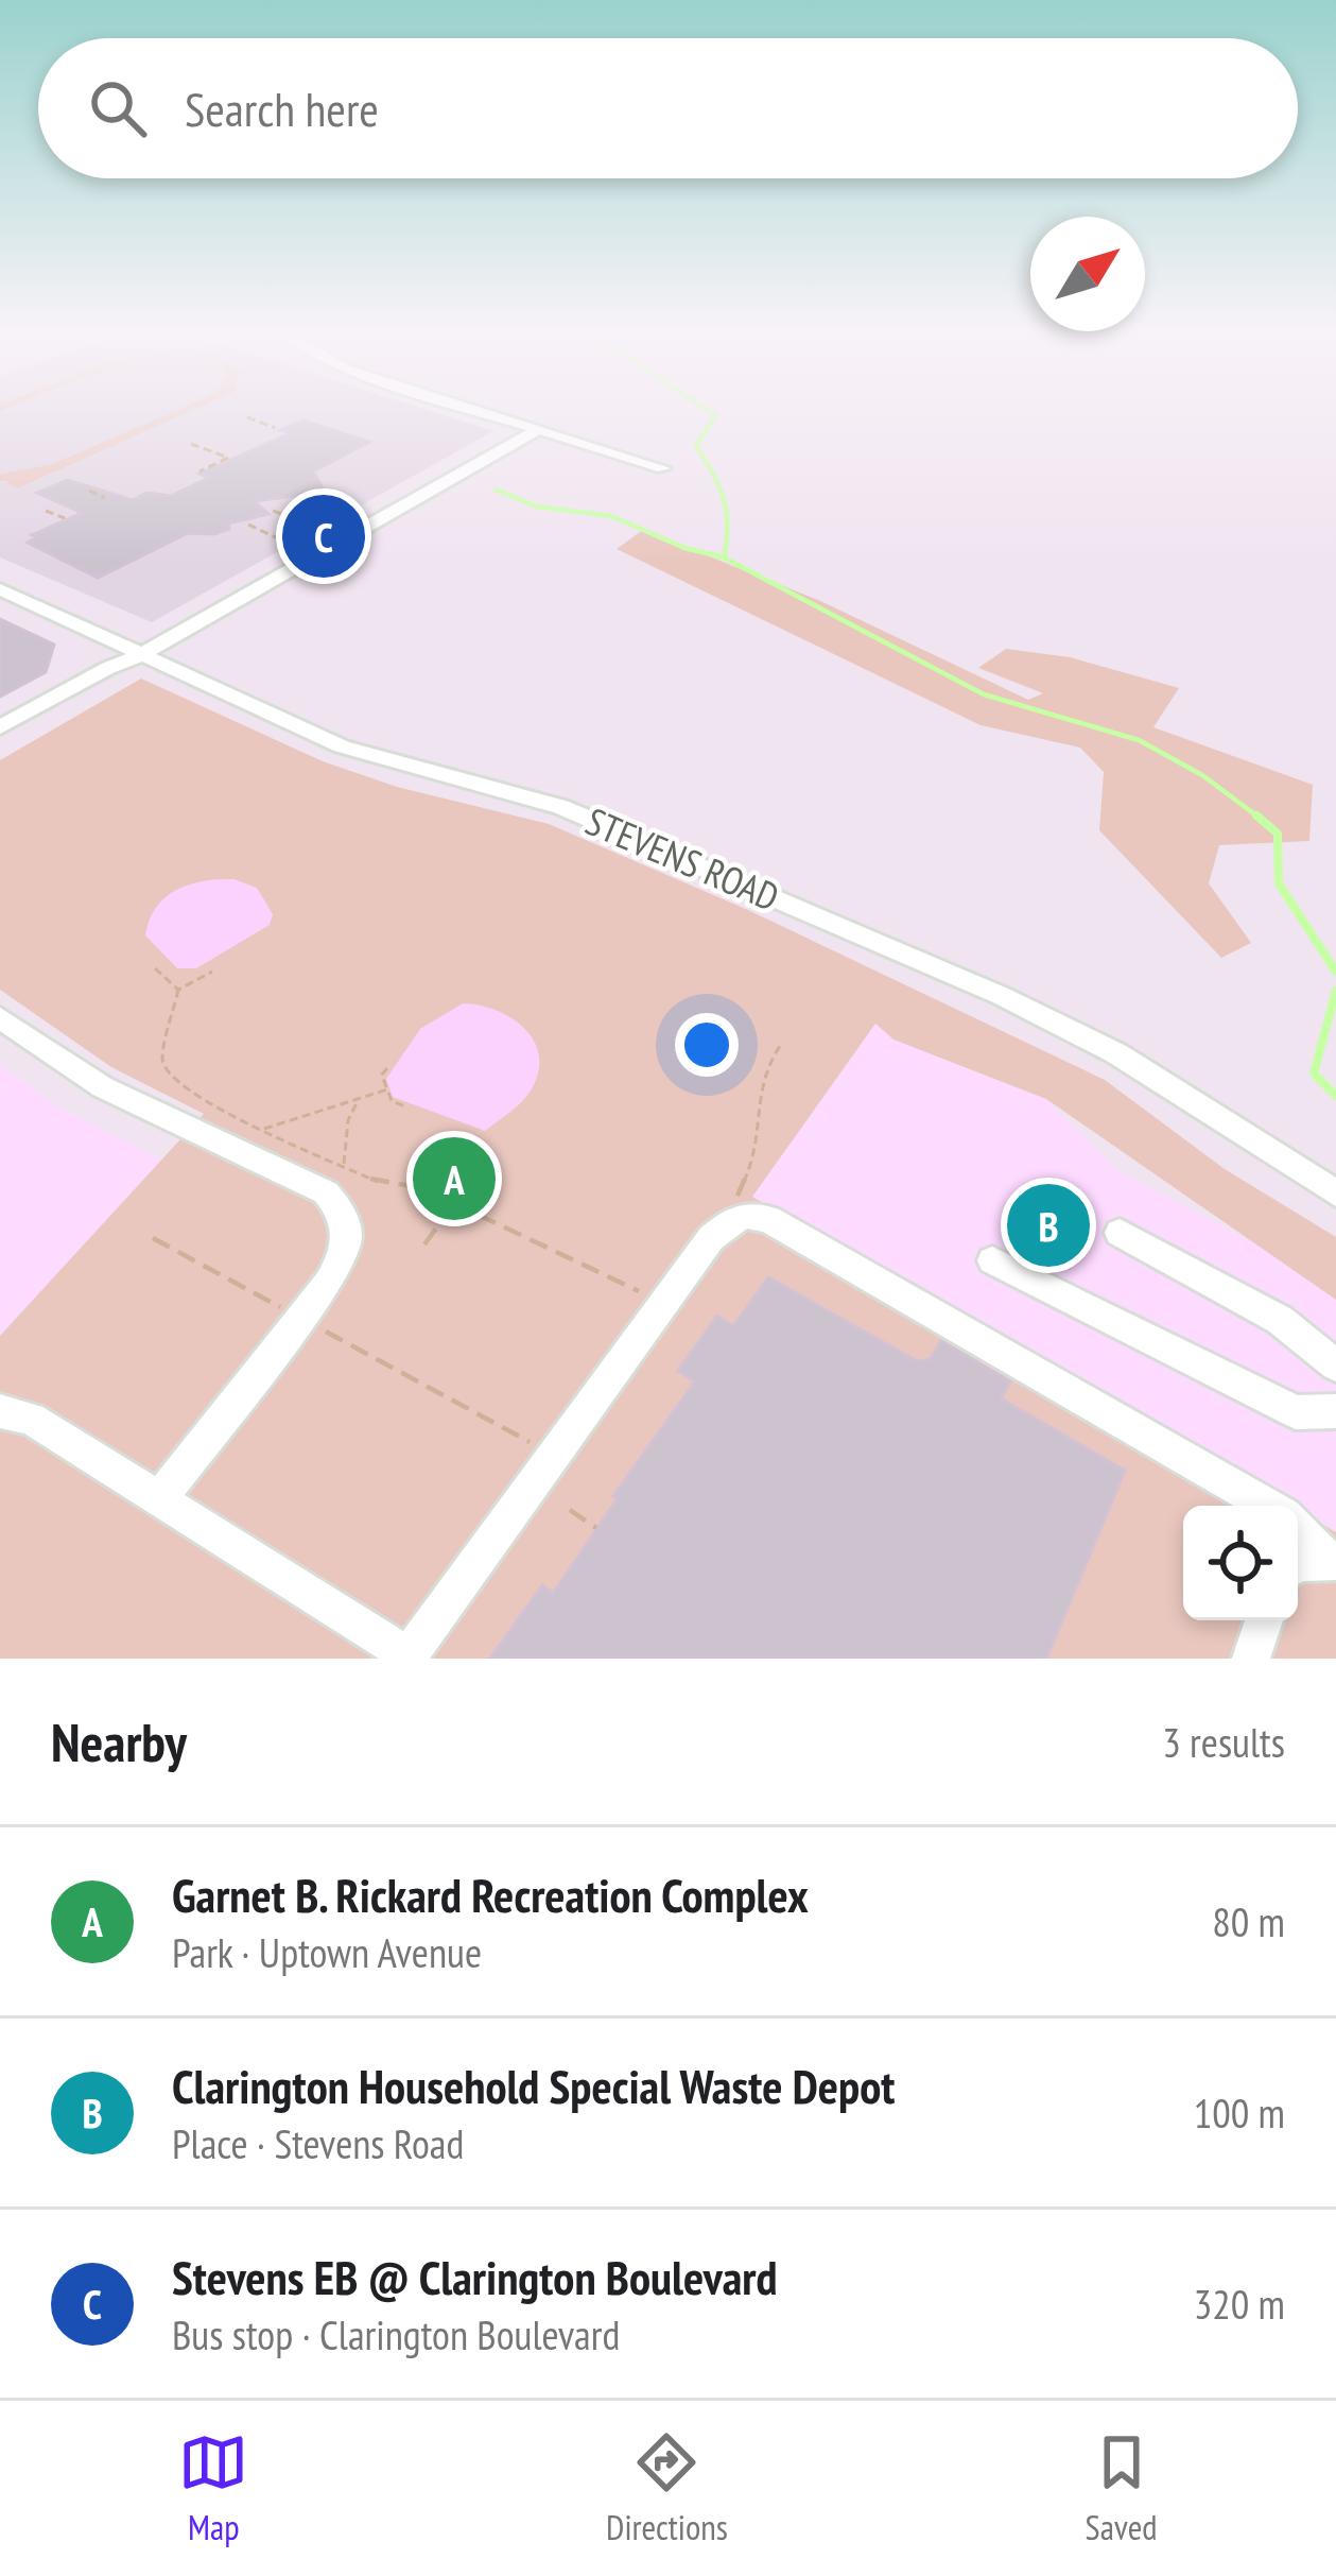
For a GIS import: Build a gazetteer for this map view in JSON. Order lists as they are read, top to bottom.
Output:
{
  "streets": {
    "street": ["STEVENS ROAD"]
  },
  "north": "top right",
  "page": {
    "search": "Search here",
    "pins": ["C", "A", "B"],
    "heading": ["Nearby", "3 results"],
    "list": [
      {
        "mark": "A",
        "name": "Garnet B. Rickard Recreation Complex",
        "note": "Park · Uptown Avenue",
        "value": "80 m"
      },
      {
        "mark": "B",
        "name": "Clarington Household Special Waste Depot",
        "note": "Place · Stevens Road",
        "value": "100 m"
      },
      {
        "mark": "C",
        "name": "Stevens EB @ Clarington Boulevard",
        "note": "Bus stop · Clarington Boulevard",
        "value": "320 m"
      }
    ],
    "nav": ["Map", "Directions", "Saved"]
  }
}
